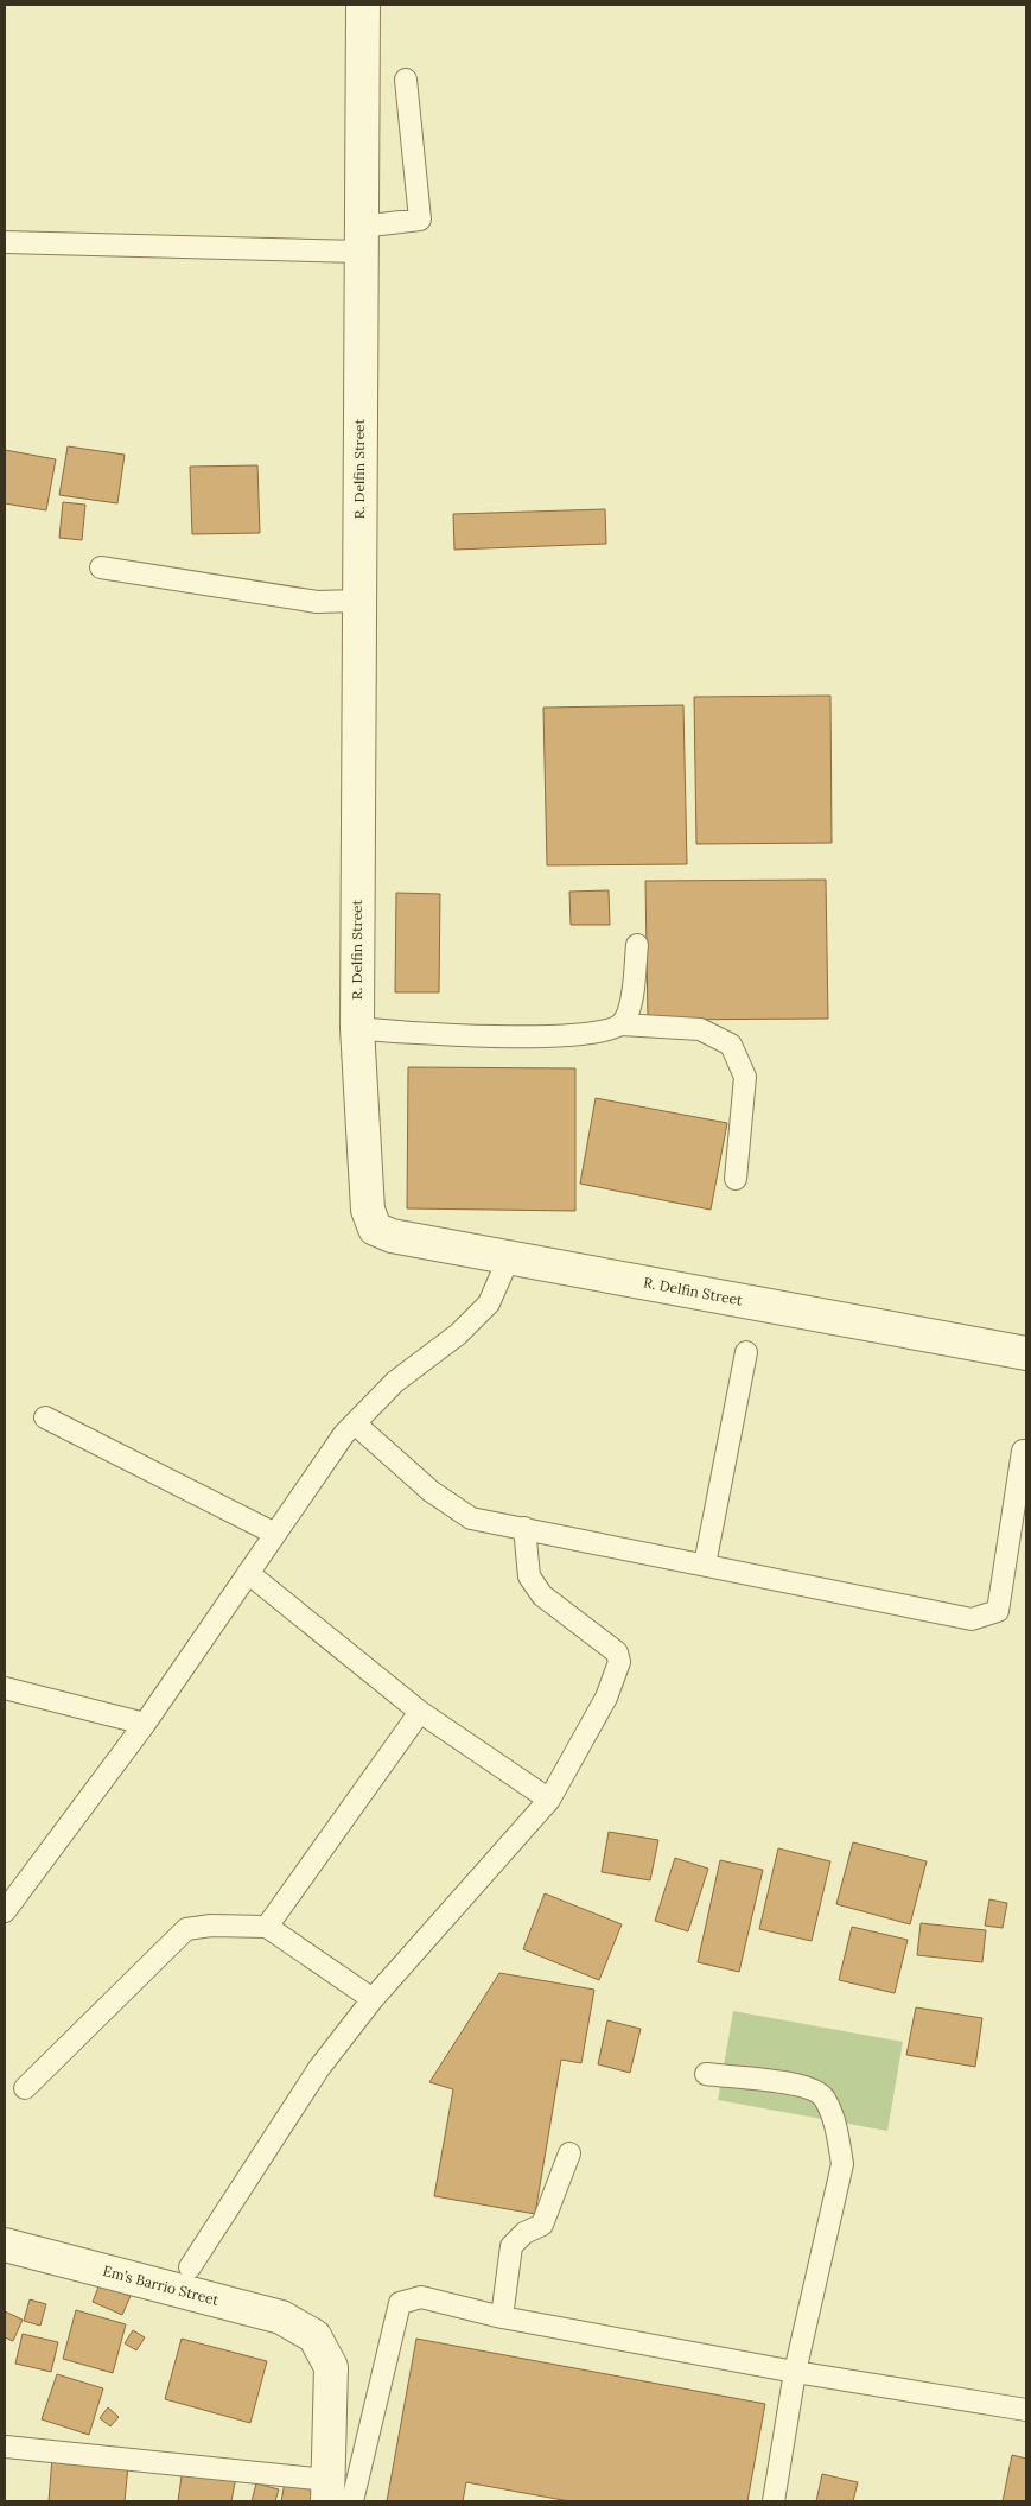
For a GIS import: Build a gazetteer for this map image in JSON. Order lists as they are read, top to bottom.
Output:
{
  "streets": {
    "street": ["R. Delfin Street", "Em’s Barrio Street"]
  }
}
